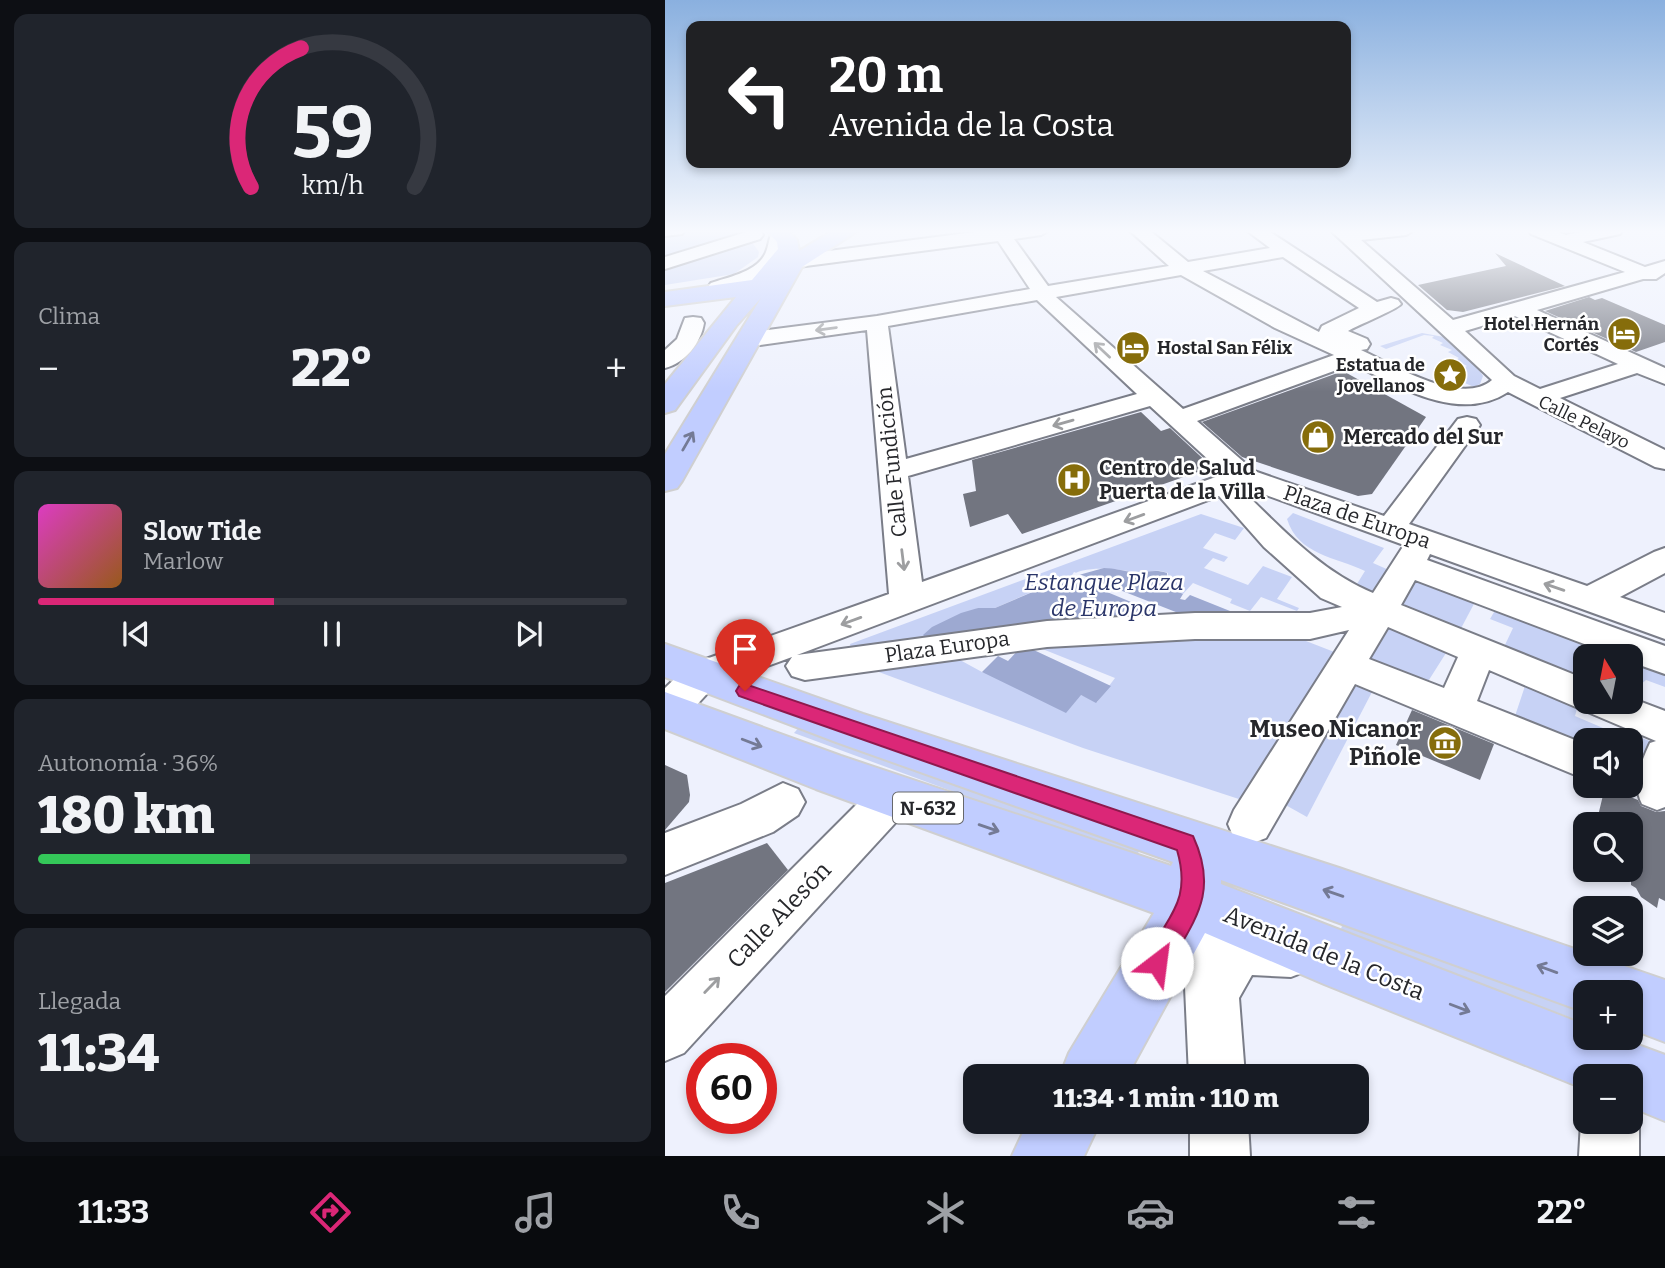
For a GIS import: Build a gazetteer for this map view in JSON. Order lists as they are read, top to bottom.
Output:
{
  "streets": {
    "main road": ["N-632", "Avenida de la Costa"],
    "street": [
      "Calle Pelayo",
      "Calle Fundición",
      "Plaza de Europa",
      "Plaza Europa",
      "Calle Alesón"
    ]
  },
  "crossings": [
    ["Plaza de Europa", "Plaza Europa"],
    ["Calle Alesón", "Avenida de la Costa"]
  ],
  "one_way": ["Calle Fundición"],
  "water": ["Estanque Plaza de Europa"],
  "places": {
    "hotel": ["Hotel Hernán Cortés", "Hostal San Félix"],
    "place": ["Estatua de Jovellanos"],
    "shop": ["Mercado del Sur"],
    "hospital": ["Centro de Salud Puerta de la Villa"],
    "museum": ["Museo Nicanor Piñole"]
  },
  "north": "top",
  "page": {
    "turn": ["20 m", "Avenida de la Costa"],
    "tile": [
      "Clima",
      ["Autonomía · 36%", "180 km"],
      ["Llegada", "11:34"]
    ],
    "heat": ["−", "22°", "+"],
    "song": ["Slow Tide", "Marlow"],
    "map_buttons": ["+", "−"],
    "limit": "60",
    "trip": "11:34 · 1 min · 110 m",
    "tabs": ["11:33", "22°"],
    "gauge": ["59", "km/h"]
  }
}
